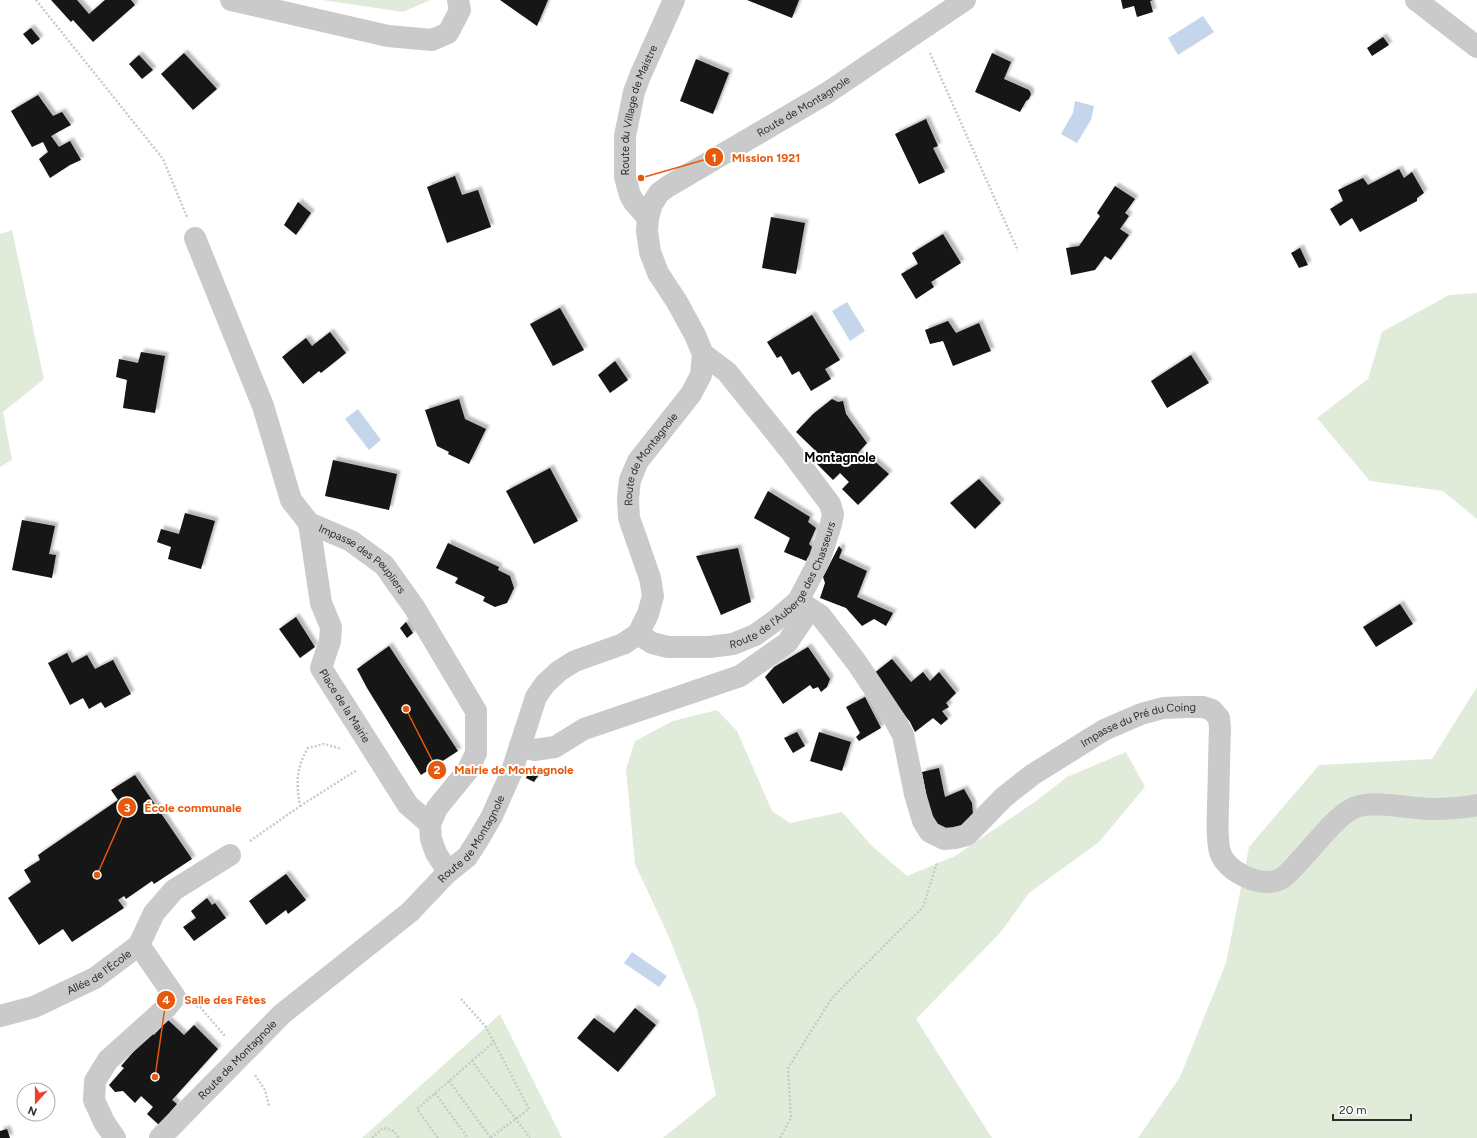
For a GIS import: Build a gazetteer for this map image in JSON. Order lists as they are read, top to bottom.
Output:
{
  "streets": {
    "street": [
      "Route de Montagnole",
      "Route du Village de Maistre",
      "Impasse des Peupliers",
      "Route de l'Auberge des Chasseurs",
      "Place de la Mairie",
      "Impasse du Pré du Coing",
      "Allée de l'École"
    ]
  },
  "crossings": [
    ["Route de Montagnole", "Route du Village de Maistre"],
    ["Route de Montagnole", "Route de l'Auberge des Chasseurs"],
    ["Impasse des Peupliers", "Place de la Mairie"]
  ],
  "districts": ["Montagnole"],
  "places": [
    "Mission 1921",
    "Mairie de Montagnole",
    "École communale",
    "Salle des Fêtes"
  ],
  "scale_bar": "20 m",
  "north": "bottom"
}
